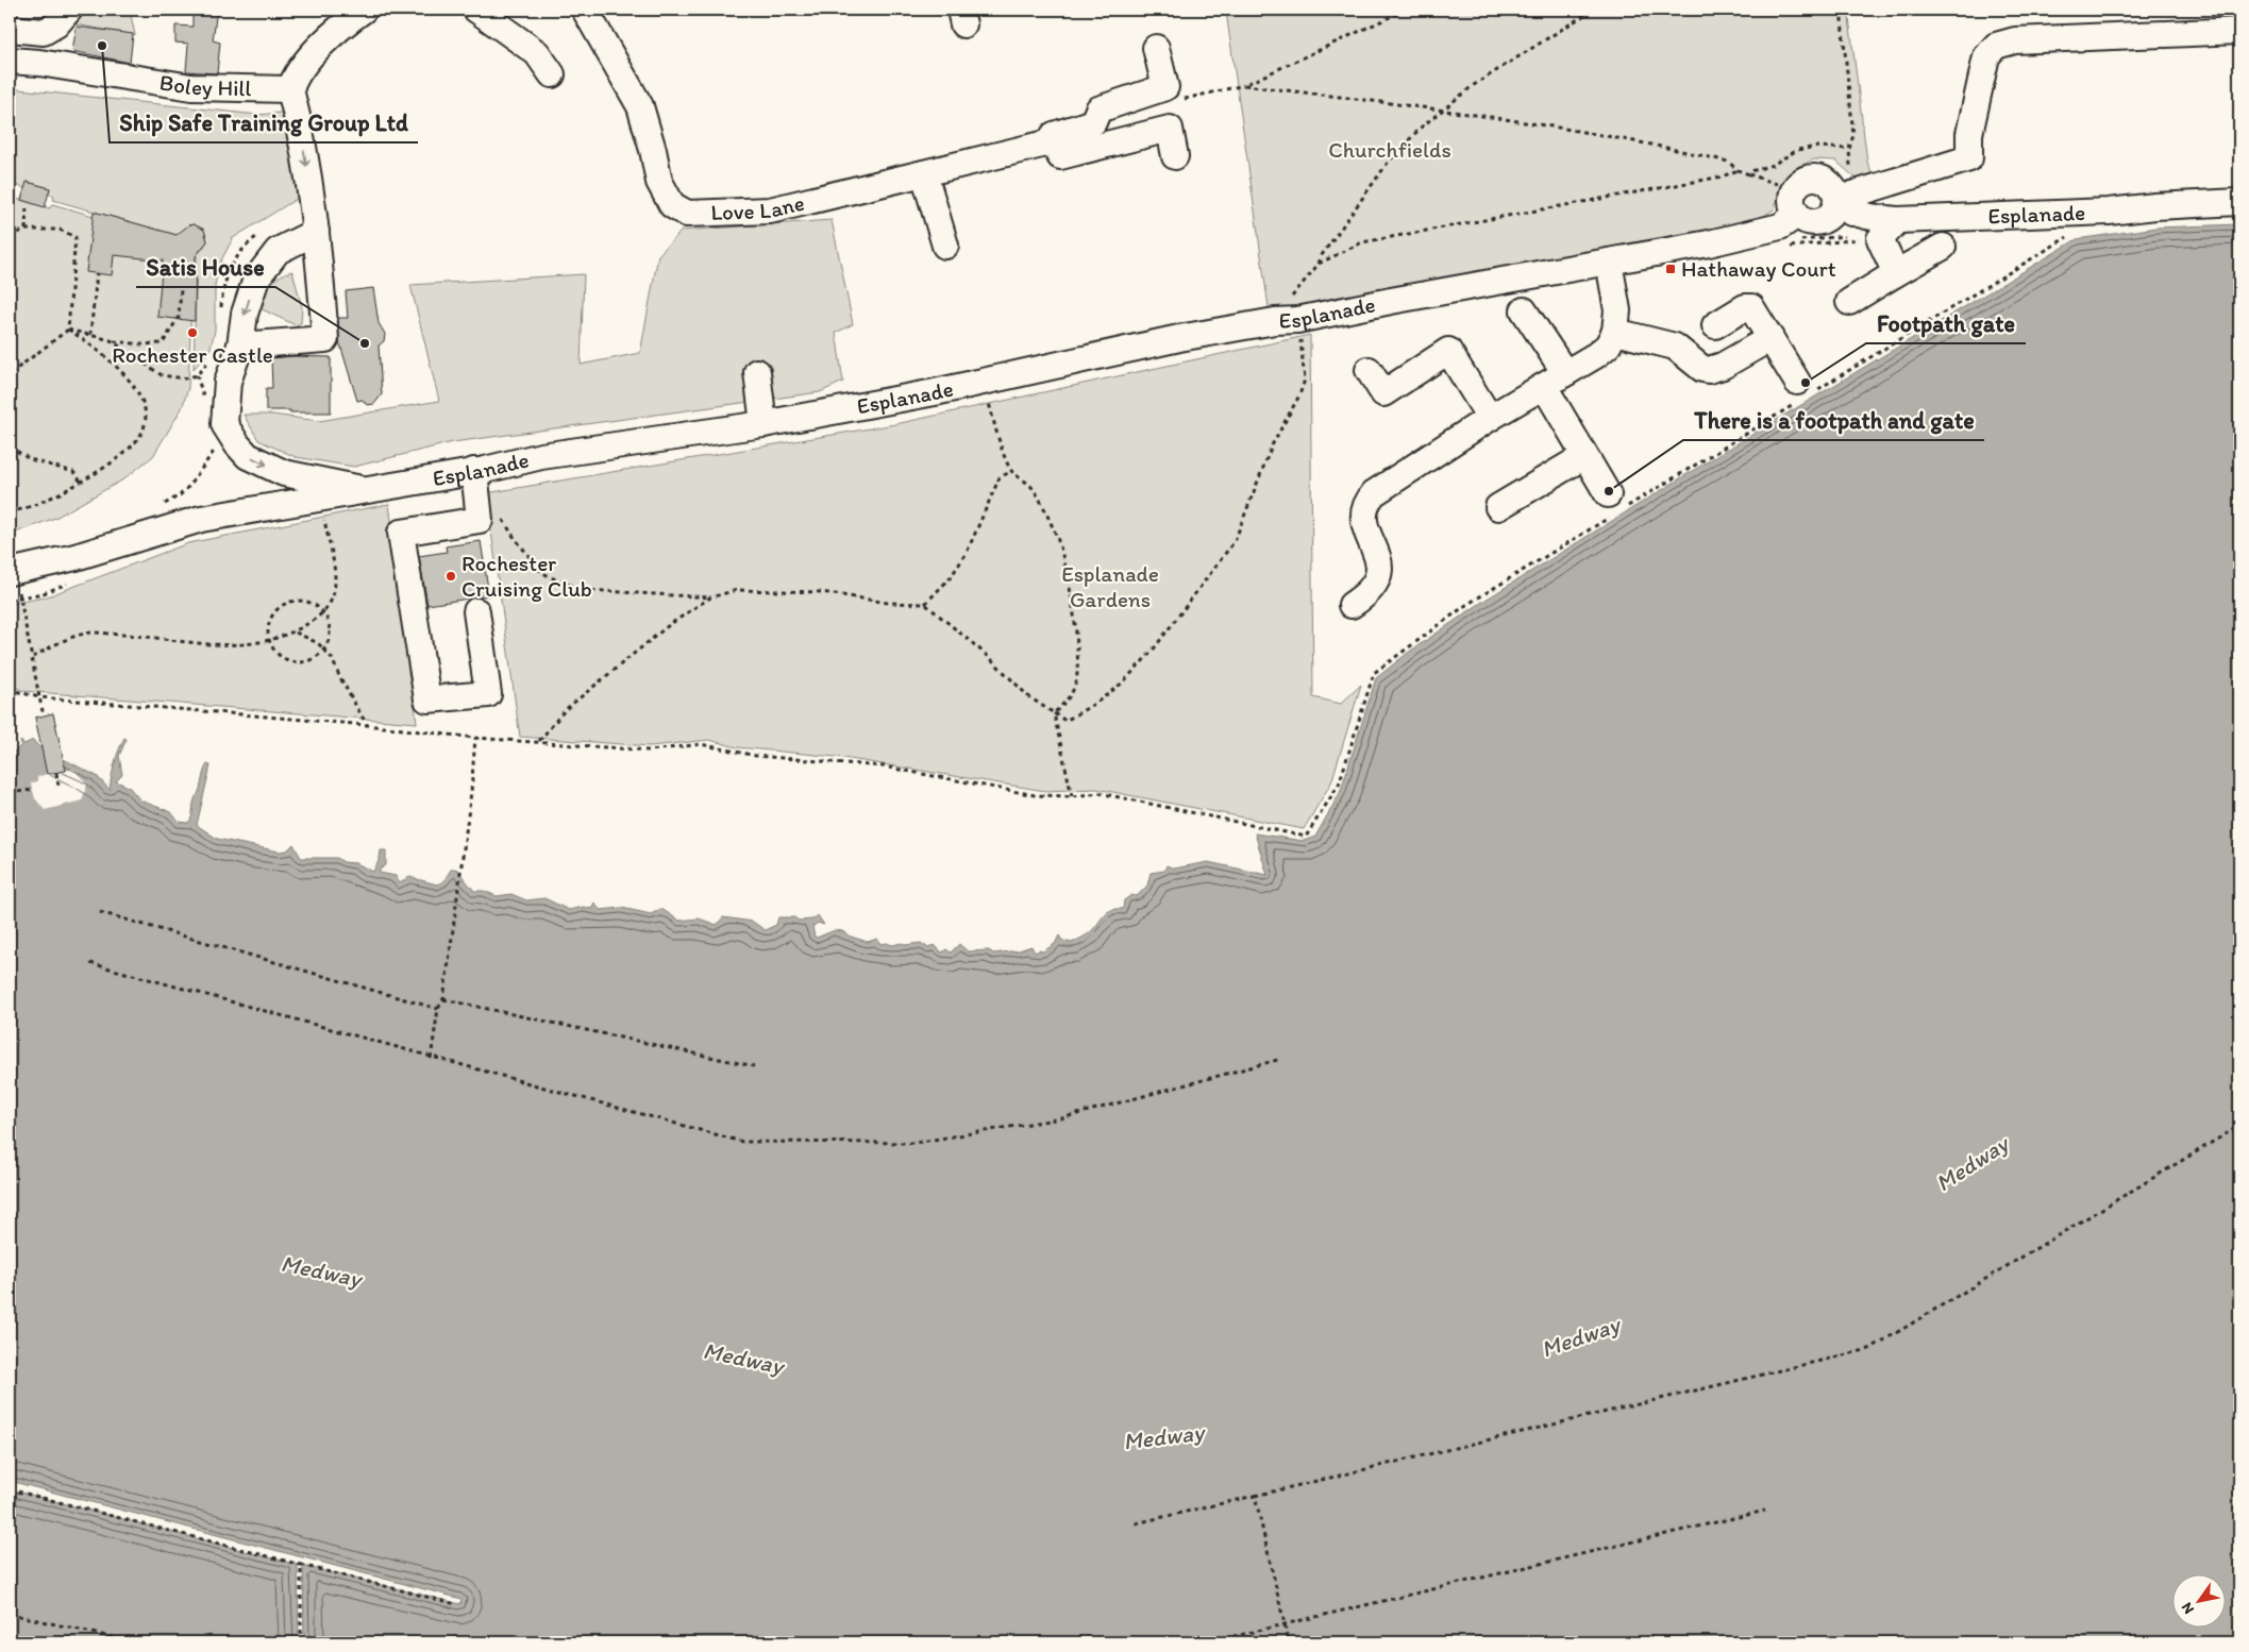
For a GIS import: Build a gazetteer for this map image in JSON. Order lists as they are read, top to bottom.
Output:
{
  "streets": {
    "street": ["Boley Hill", "Love Lane", "Esplanade"]
  },
  "water": ["Medway"],
  "parks": ["Churchfields", "Esplanade Gardens"],
  "places": {
    "other": [
      "Ship Safe Training Group Ltd",
      "Rochester Castle",
      "Satis House",
      "Footpath gate",
      "There is a footpath and gate",
      "Rochester Cruising Club"
    ],
    "transit": ["Hathaway Court"]
  },
  "north": "bottom left"
}
